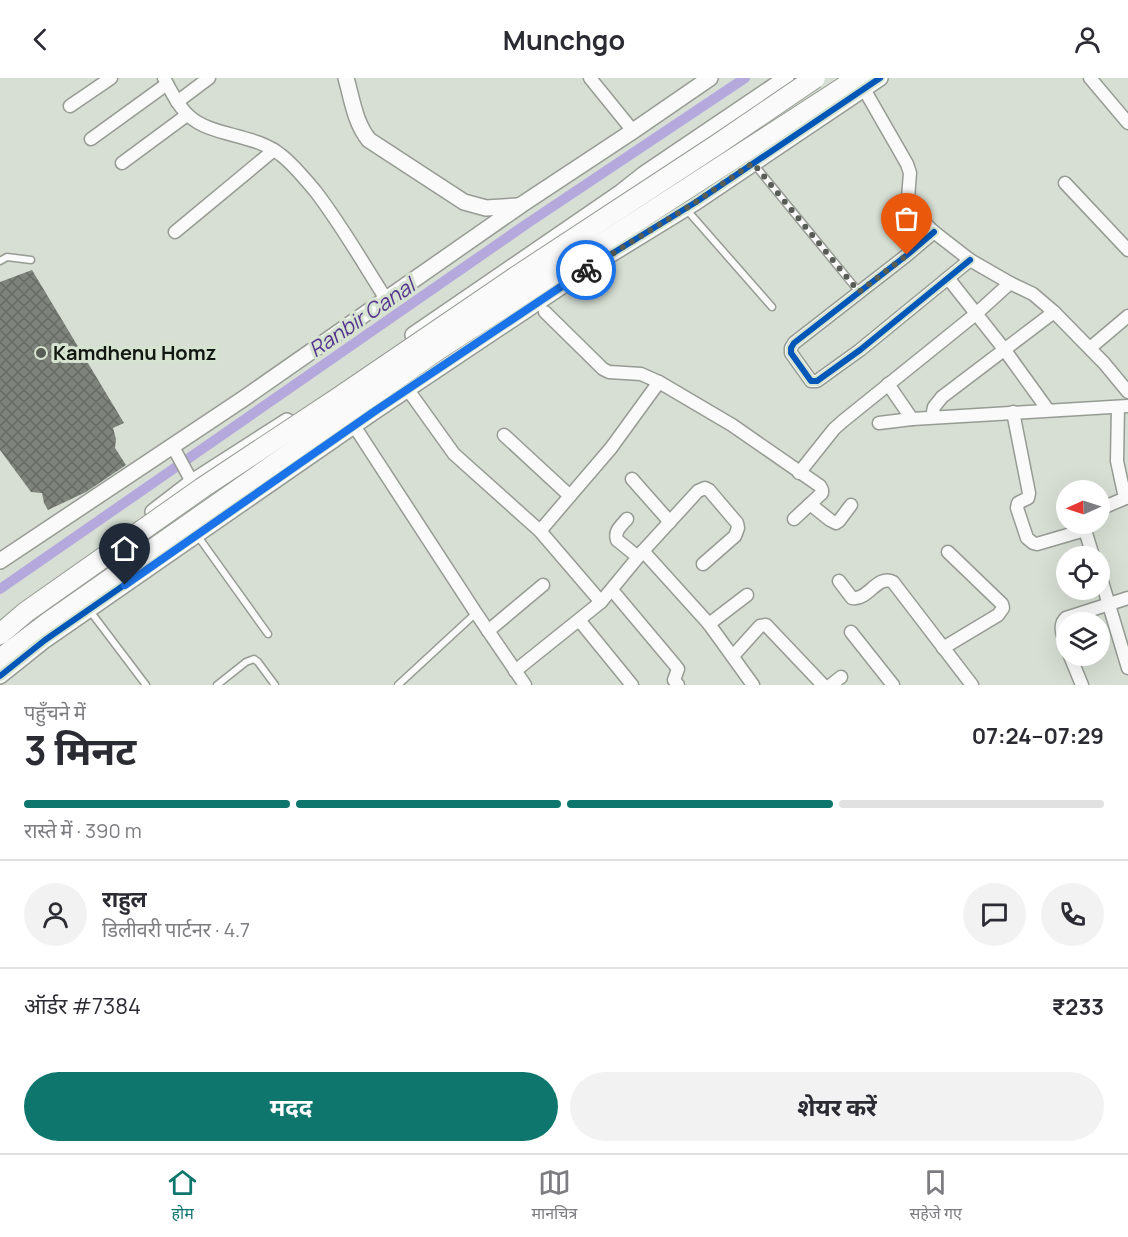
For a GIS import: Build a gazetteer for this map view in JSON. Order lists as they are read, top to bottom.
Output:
{
  "water": ["Ranbir Canal"],
  "places": ["Kamdhenu Homz"],
  "north": "left",
  "page": {
    "header": "Munchgo",
    "heading": ["3 मिनट", "पहुँचने में", "07:24–07:29"],
    "panel": [
      "राहुल",
      "डिलीवरी पार्टनर · 4.7",
      "ऑर्डर #7384",
      "₹233"
    ],
    "bar": "रास्ते में · 390 m",
    "buttons": ["मदद", "शेयर करें"],
    "tabs": ["होम", "मानचित्र", "सहेजे गए"]
  }
}
